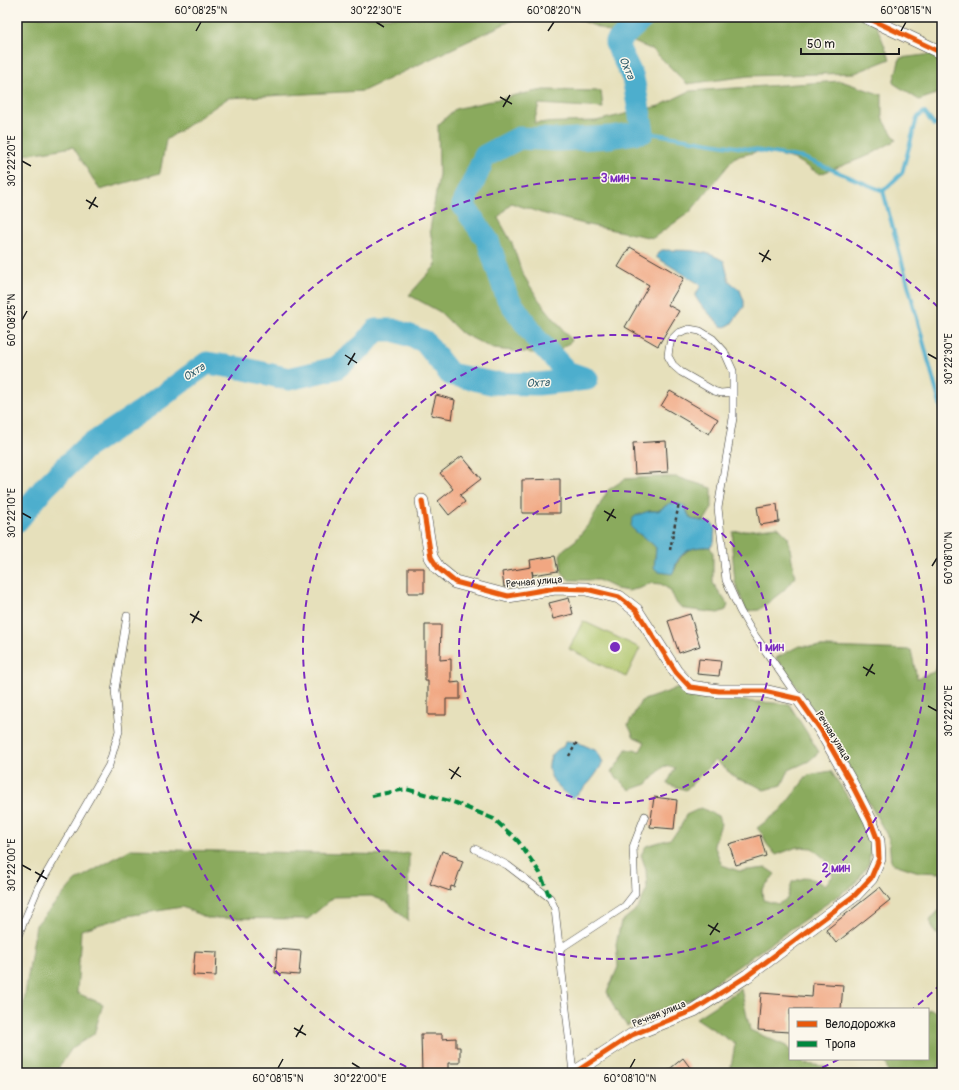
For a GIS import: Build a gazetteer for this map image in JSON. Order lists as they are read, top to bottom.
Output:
{
  "streets": {
    "street": ["Речная улица"]
  },
  "water": ["Охта"],
  "legend": ["Велодорожка", "Тропа"],
  "scale_bar": "50 m",
  "coordinates": [
    "60°08'25\"N",
    "30°22'30\"E",
    "60°08'20\"N",
    "60°08'15\"N",
    "30°22'20\"E",
    "30°22'10\"E",
    "60°08'10\"N",
    "30°22'00\"E"
  ],
  "rings": ["3 мин", "1 мин", "2 мин"]
}
